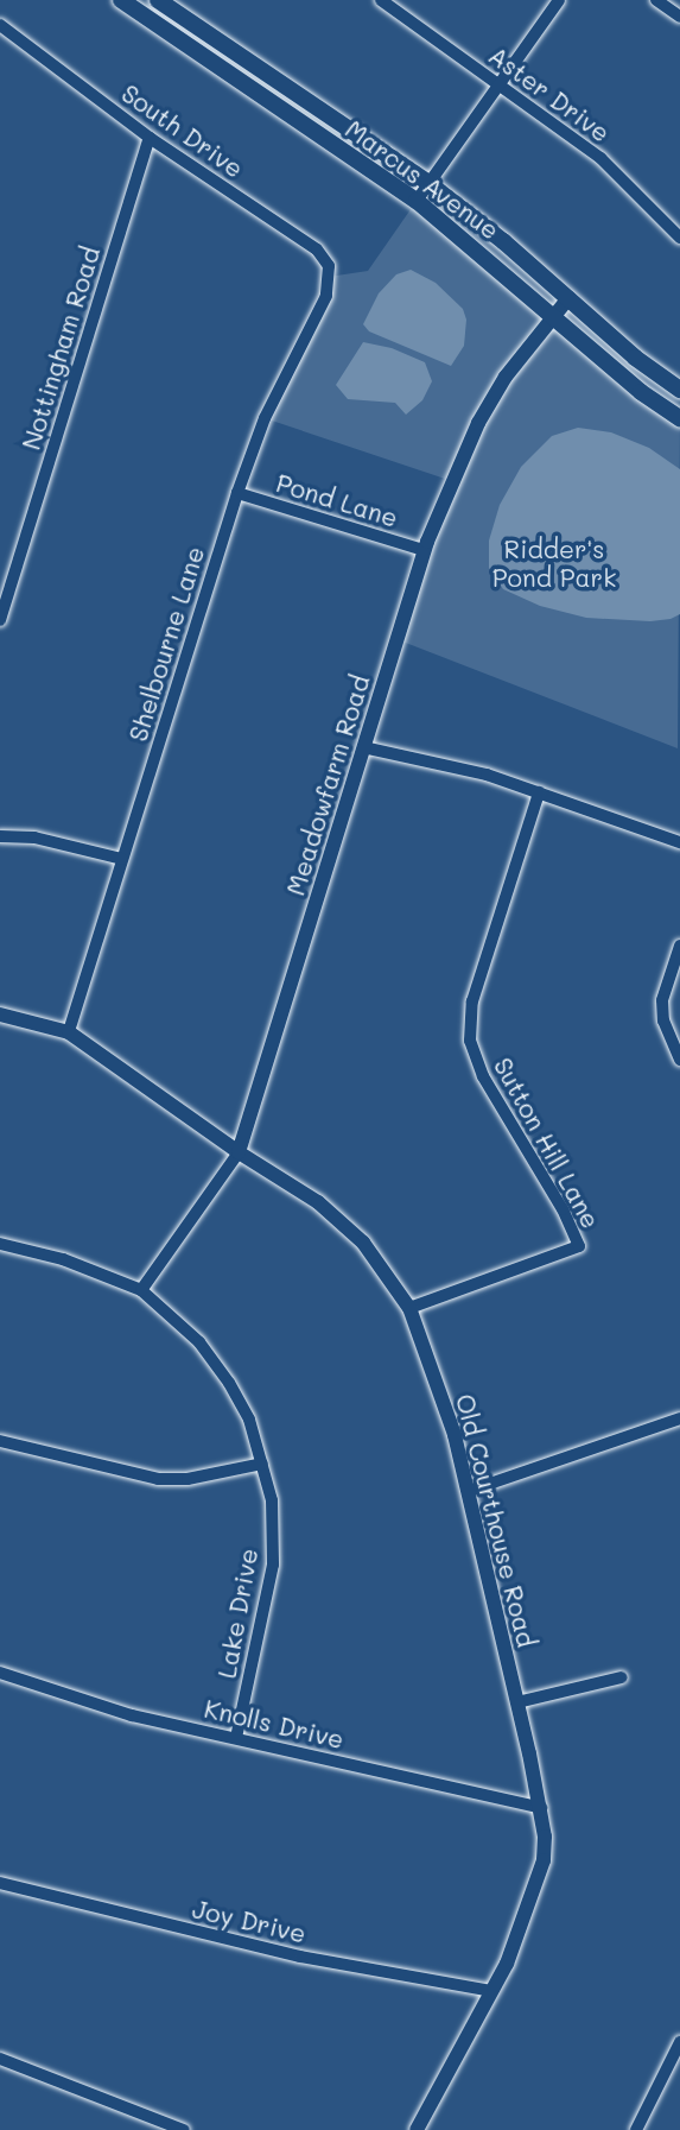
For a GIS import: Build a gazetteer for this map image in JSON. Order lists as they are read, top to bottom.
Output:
{
  "streets": {
    "main road": ["Marcus Avenue"],
    "street": [
      "Aster Drive",
      "South Drive",
      "Nottingham Road",
      "Pond Lane",
      "Shelbourne Lane",
      "Meadowfarm Road",
      "Sutton Hill Lane",
      "Old Courthouse Road",
      "Lake Drive",
      "Knolls Drive",
      "Joy Drive"
    ]
  },
  "crossings": [
    ["South Drive", "Nottingham Road"],
    ["South Drive", "Shelbourne Lane"],
    ["Marcus Avenue", "Meadowfarm Road"],
    ["Pond Lane", "Shelbourne Lane"],
    ["Pond Lane", "Meadowfarm Road"],
    ["Shelbourne Lane", "Old Courthouse Road"],
    ["Meadowfarm Road", "Old Courthouse Road"],
    ["Meadowfarm Road", "Lake Drive"],
    ["Sutton Hill Lane", "Old Courthouse Road"],
    ["Old Courthouse Road", "Knolls Drive"],
    ["Old Courthouse Road", "Joy Drive"],
    ["Lake Drive", "Knolls Drive"]
  ],
  "parks": ["Ridder's Pond Park"]
}
